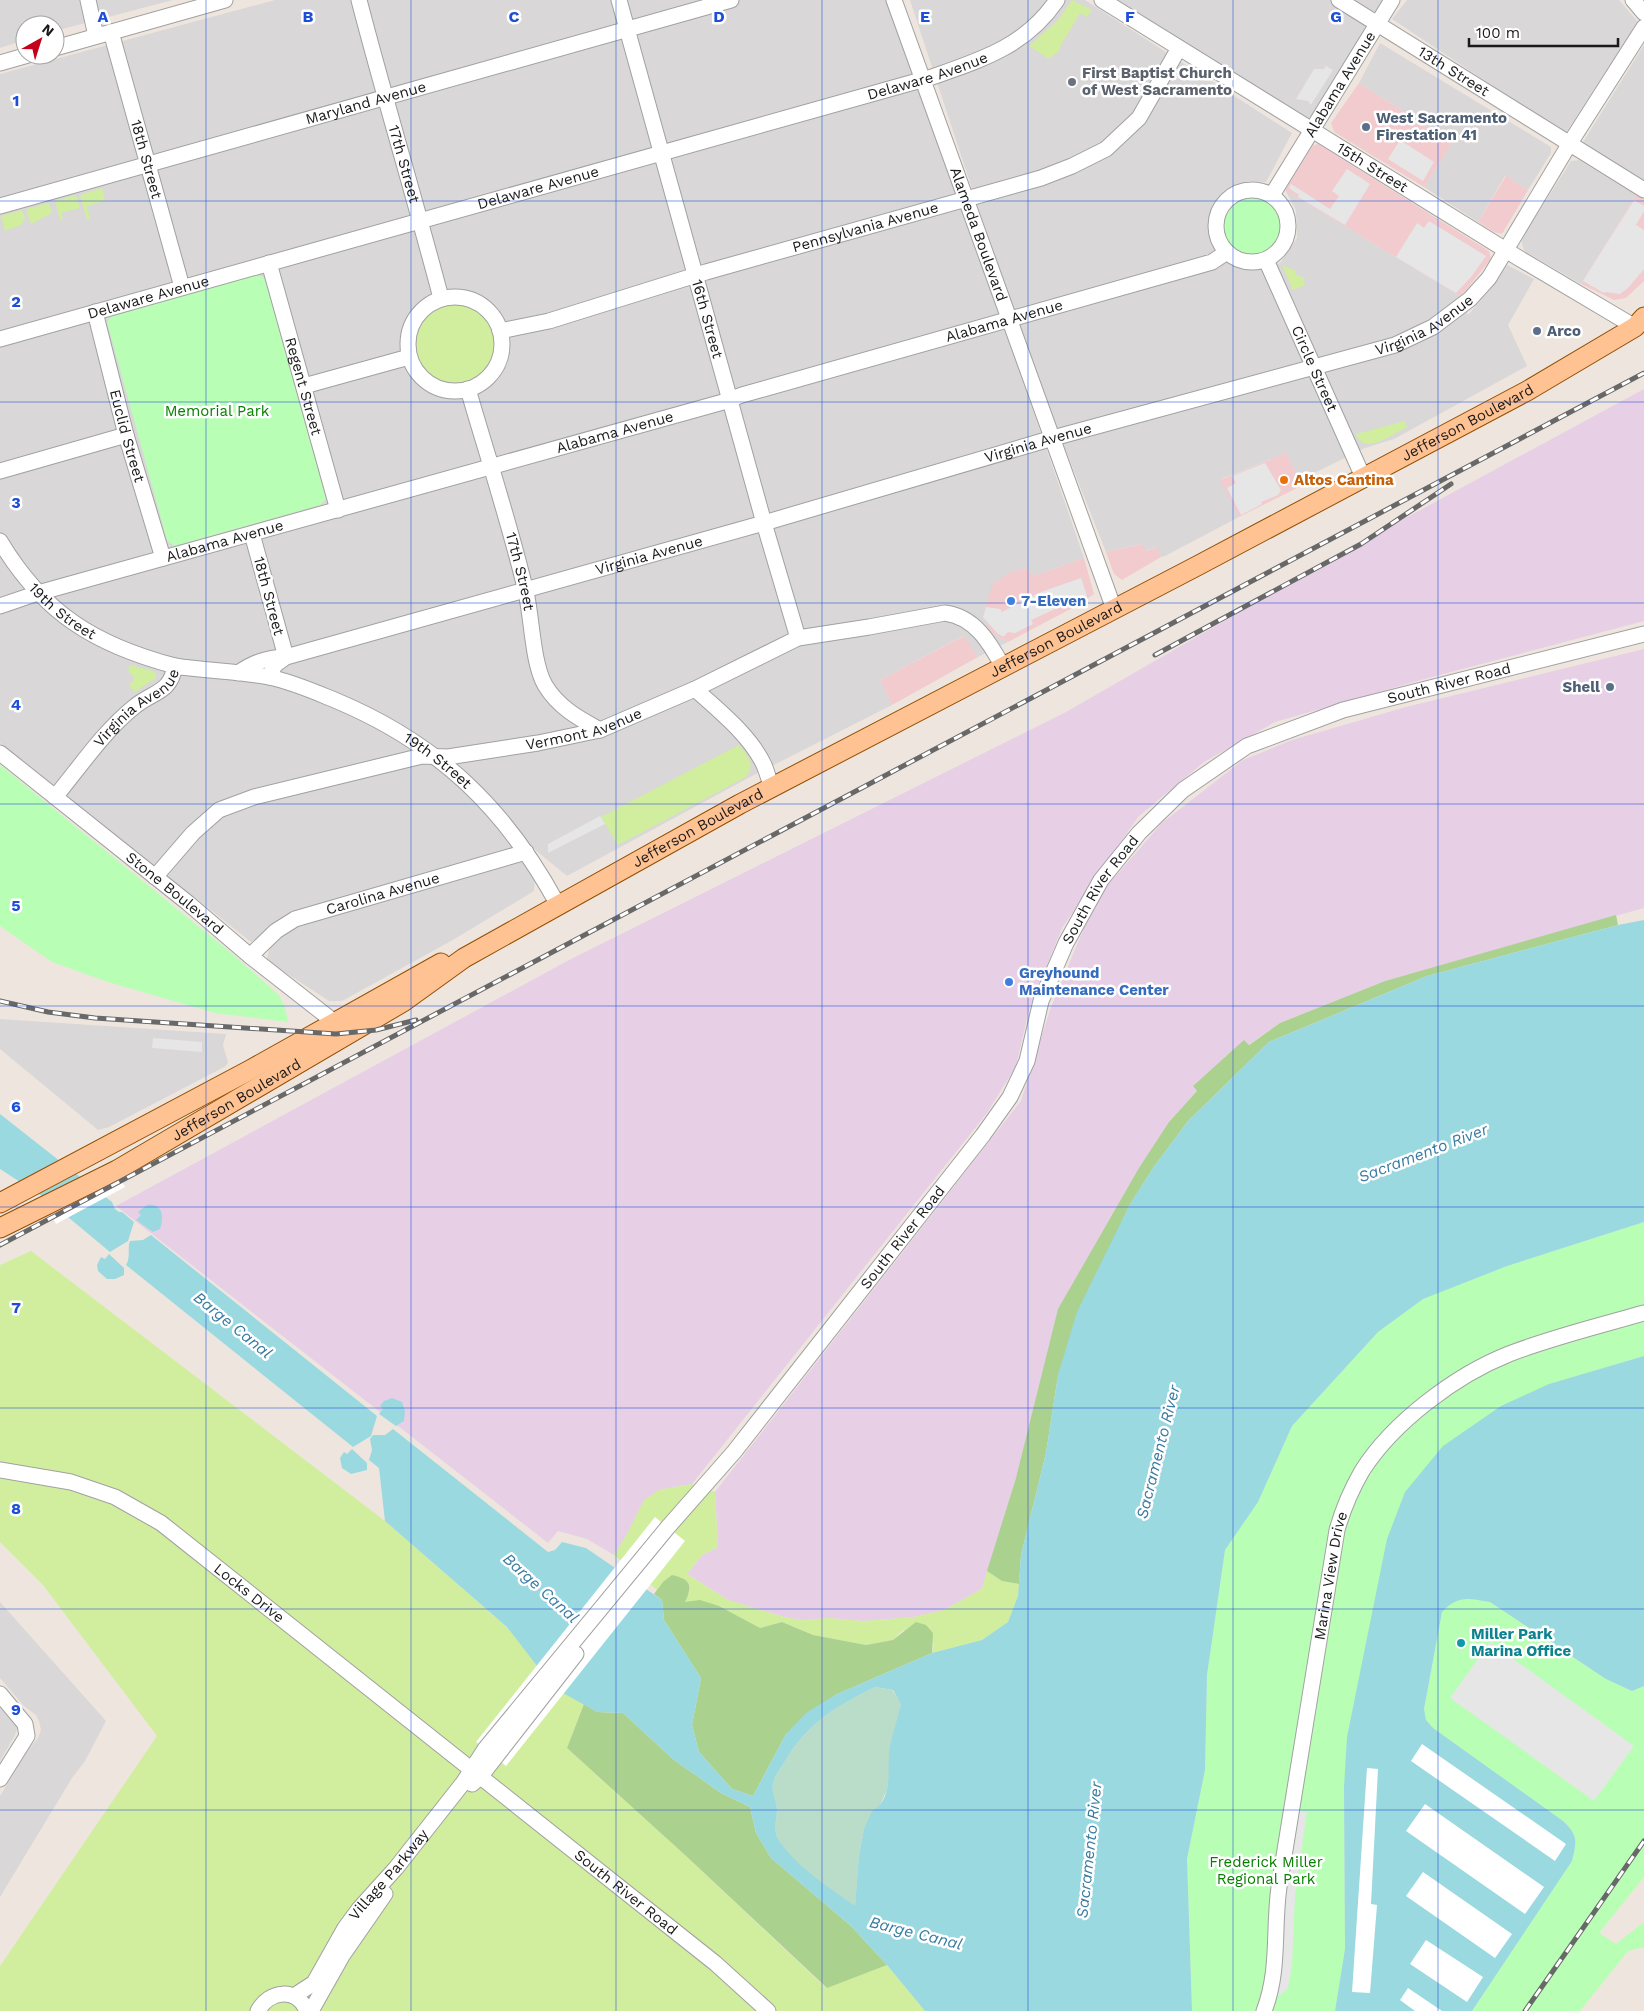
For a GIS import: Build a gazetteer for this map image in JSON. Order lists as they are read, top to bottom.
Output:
{
  "streets": {
    "main road": ["Jefferson Boulevard"],
    "street": [
      "13th Street",
      "Delaware Avenue",
      "Alabama Avenue",
      "Maryland Avenue",
      "18th Street",
      "17th Street",
      "15th Street",
      "Pennsylvania Avenue",
      "Alameda Boulevard",
      "16th Street",
      "Virginia Avenue",
      "Circle Street",
      "Regent Street",
      "Euclid Street",
      "19th Street",
      "South River Road",
      "Vermont Avenue",
      "Stone Boulevard",
      "Carolina Avenue",
      "Marina View Drive",
      "Locks Drive",
      "Village Parkway"
    ]
  },
  "crossings": [
    ["13th Street", "Alabama Avenue"],
    ["13th Street", "Virginia Avenue"],
    ["Delaware Avenue", "18th Street"],
    ["Delaware Avenue", "17th Street"],
    ["Delaware Avenue", "Alameda Boulevard"],
    ["Delaware Avenue", "16th Street"],
    ["Delaware Avenue", "Regent Street"],
    ["Delaware Avenue", "Euclid Street"],
    ["Alabama Avenue", "18th Street"],
    ["Alabama Avenue", "17th Street"],
    ["Alabama Avenue", "15th Street"],
    ["Alabama Avenue", "Alameda Boulevard"],
    ["Alabama Avenue", "16th Street"],
    ["Alabama Avenue", "Circle Street"],
    ["Alabama Avenue", "Regent Street"],
    ["Alabama Avenue", "Euclid Street"],
    ["Alabama Avenue", "19th Street"],
    ["Maryland Avenue", "18th Street"],
    ["Maryland Avenue", "17th Street"],
    ["Maryland Avenue", "16th Street"],
    ["18th Street", "Virginia Avenue"],
    ["17th Street", "Pennsylvania Avenue"],
    ["17th Street", "Virginia Avenue"],
    ["17th Street", "Vermont Avenue"],
    ["15th Street", "Pennsylvania Avenue"],
    ["15th Street", "Virginia Avenue"],
    ["15th Street", "Jefferson Boulevard"],
    ["Pennsylvania Avenue", "Alameda Boulevard"],
    ["Pennsylvania Avenue", "16th Street"],
    ["Alameda Boulevard", "Virginia Avenue"],
    ["Alameda Boulevard", "Jefferson Boulevard"],
    ["16th Street", "Virginia Avenue"],
    ["16th Street", "Vermont Avenue"],
    ["Virginia Avenue", "Circle Street"],
    ["Virginia Avenue", "19th Street"],
    ["Virginia Avenue", "Stone Boulevard"],
    ["Circle Street", "Jefferson Boulevard"],
    ["Jefferson Boulevard", "19th Street"],
    ["Jefferson Boulevard", "Vermont Avenue"],
    ["Jefferson Boulevard", "Stone Boulevard"],
    ["19th Street", "Vermont Avenue"],
    ["19th Street", "Carolina Avenue"],
    ["South River Road", "Locks Drive"],
    ["South River Road", "Village Parkway"],
    ["Vermont Avenue", "Stone Boulevard"],
    ["Stone Boulevard", "Carolina Avenue"],
    ["Locks Drive", "Village Parkway"]
  ],
  "water": ["Sacramento River", "Barge Canal"],
  "parks": ["Memorial Park", "Frederick Miller Regional Park"],
  "places": [
    "First Baptist Church of West Sacramento",
    "West Sacramento Firestation 41",
    "Arco",
    "Altos Cantina",
    "7-Eleven",
    "Shell",
    "Greyhound Maintenance Center",
    "Miller Park Marina Office"
  ],
  "scale_bar": "100 m",
  "north": "top right",
  "grid": {
    "columns": [
      "A",
      "B",
      "C",
      "D",
      "E",
      "F",
      "G"
    ],
    "rows": [
      "1",
      "2",
      "3",
      "4",
      "5",
      "6",
      "7",
      "8",
      "9"
    ]
  }
}
